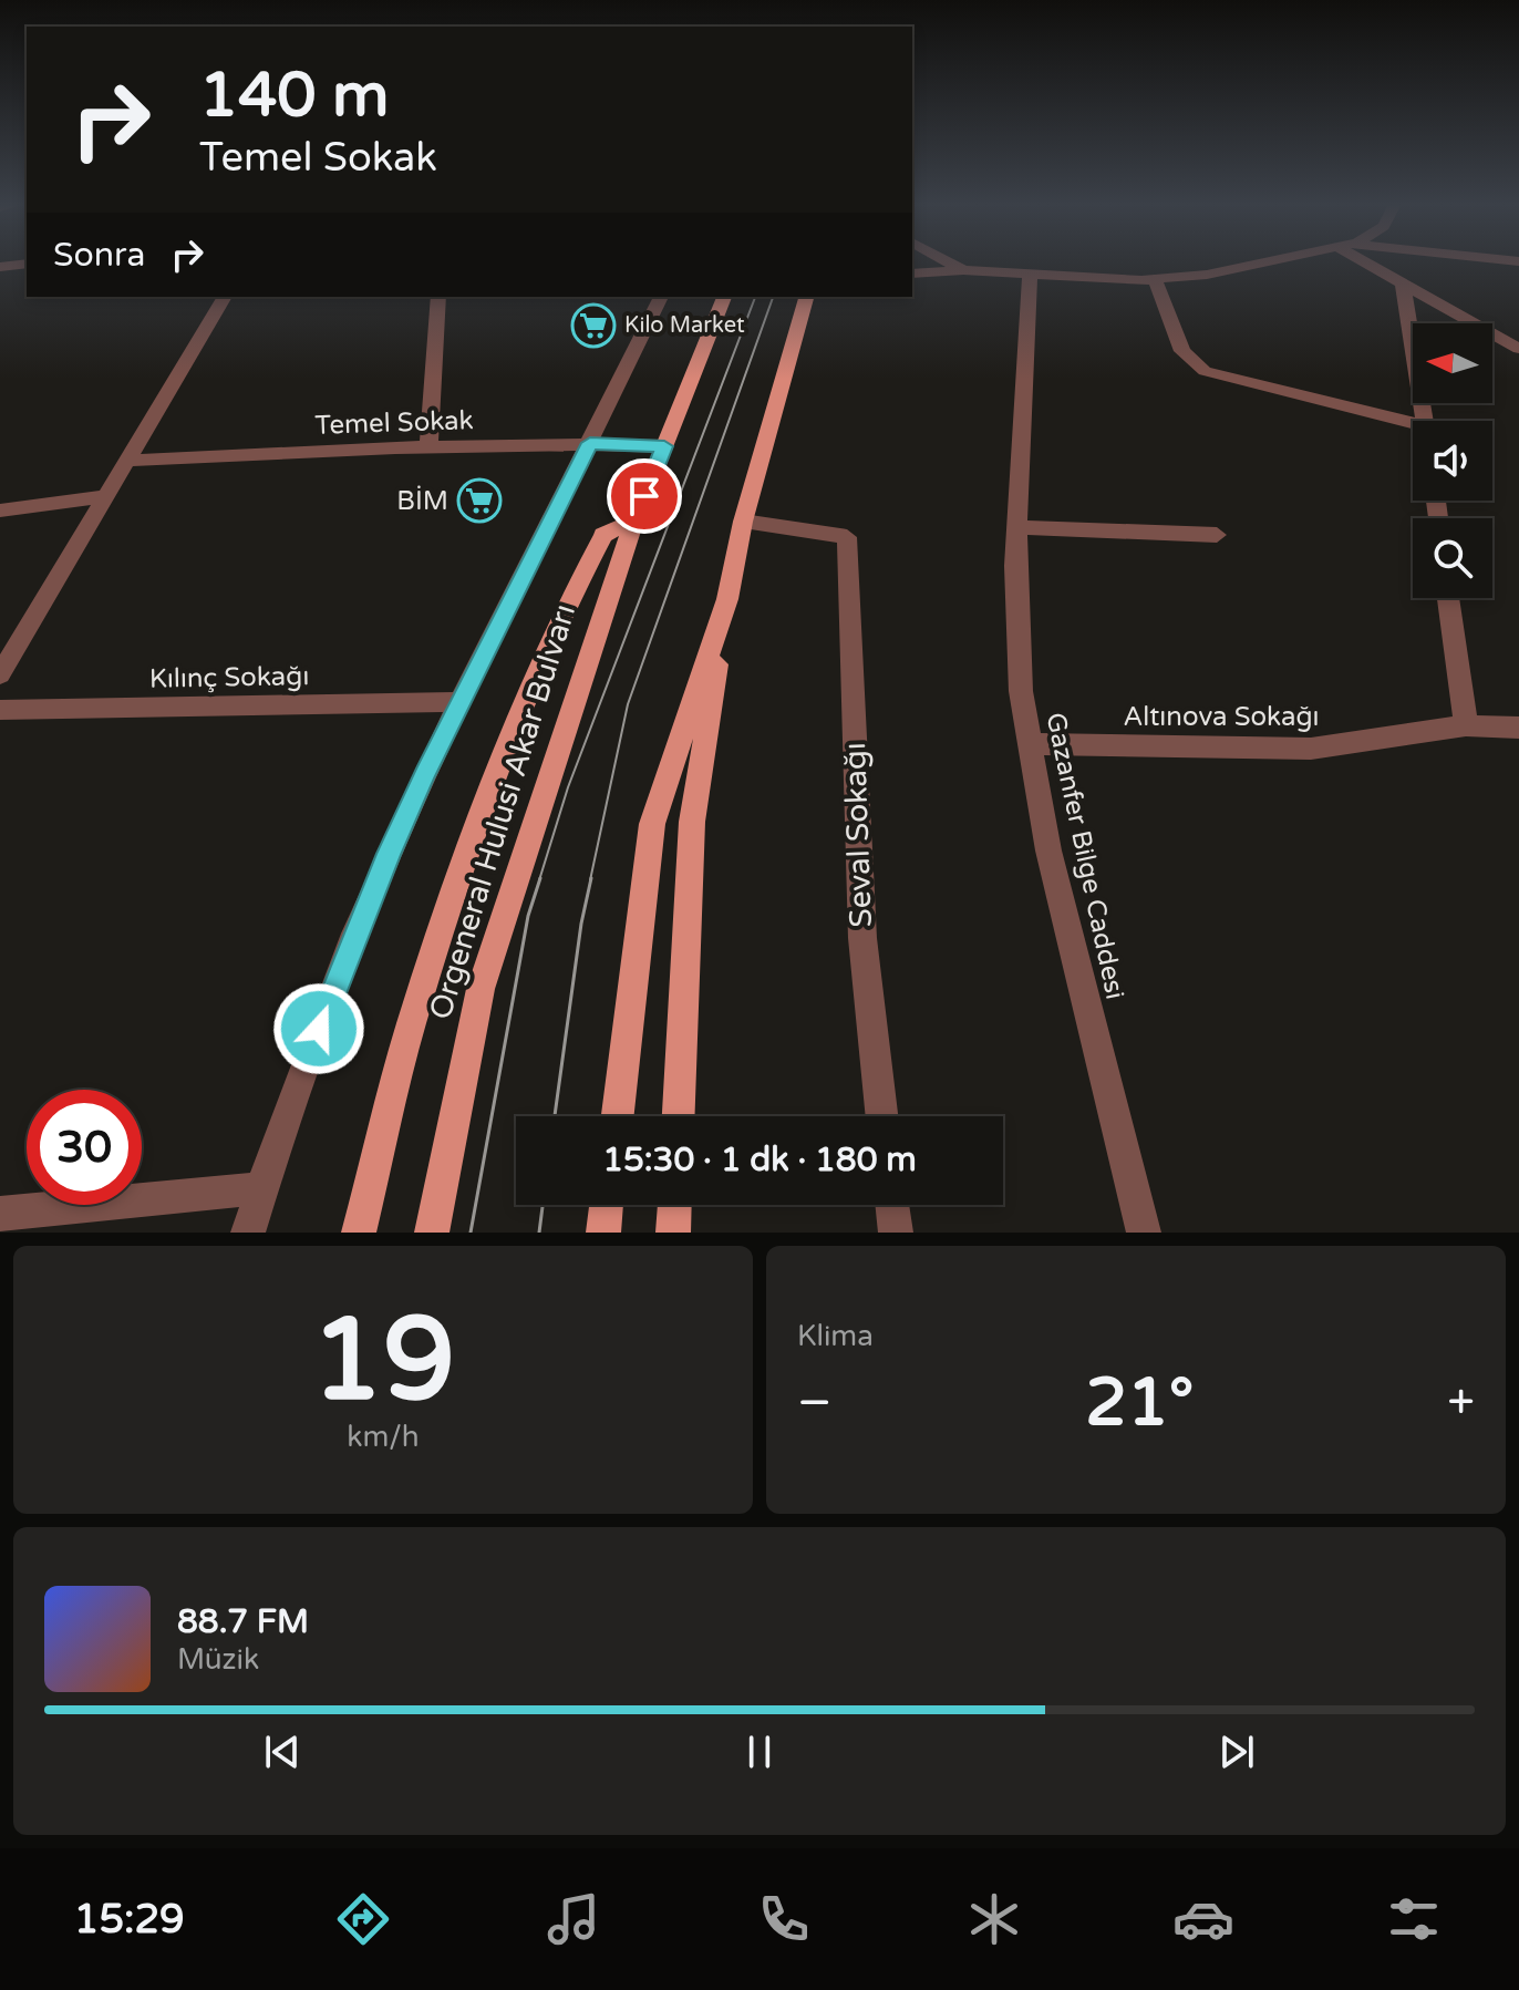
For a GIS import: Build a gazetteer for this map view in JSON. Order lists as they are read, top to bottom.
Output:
{
  "streets": {
    "main road": ["Orgeneral Hulusi Akar Bulvarı"],
    "street": [
      "Temel Sokak",
      "Kılınç Sokağı",
      "Altınova Sokağı",
      "Seval Sokağı",
      "Gazanfer Bilge Caddesi"
    ]
  },
  "crossings": [
    ["Temel Sokak", "Orgeneral Hulusi Akar Bulvarı"],
    ["Altınova Sokağı", "Gazanfer Bilge Caddesi"]
  ],
  "places": {
    "supermarket": ["Kilo Market", "BİM"]
  },
  "north": "left",
  "page": {
    "turn": ["140 m", "Temel Sokak"],
    "then": "Sonra",
    "limit": "30",
    "trip": "15:30 · 1 dk · 180 m",
    "tile": [
      ["19", "km/h"],
      "Klima"
    ],
    "heat": ["−", "21°", "+"],
    "song": ["88.7 FM", "Müzik"],
    "tabs": "15:29"
  }
}
